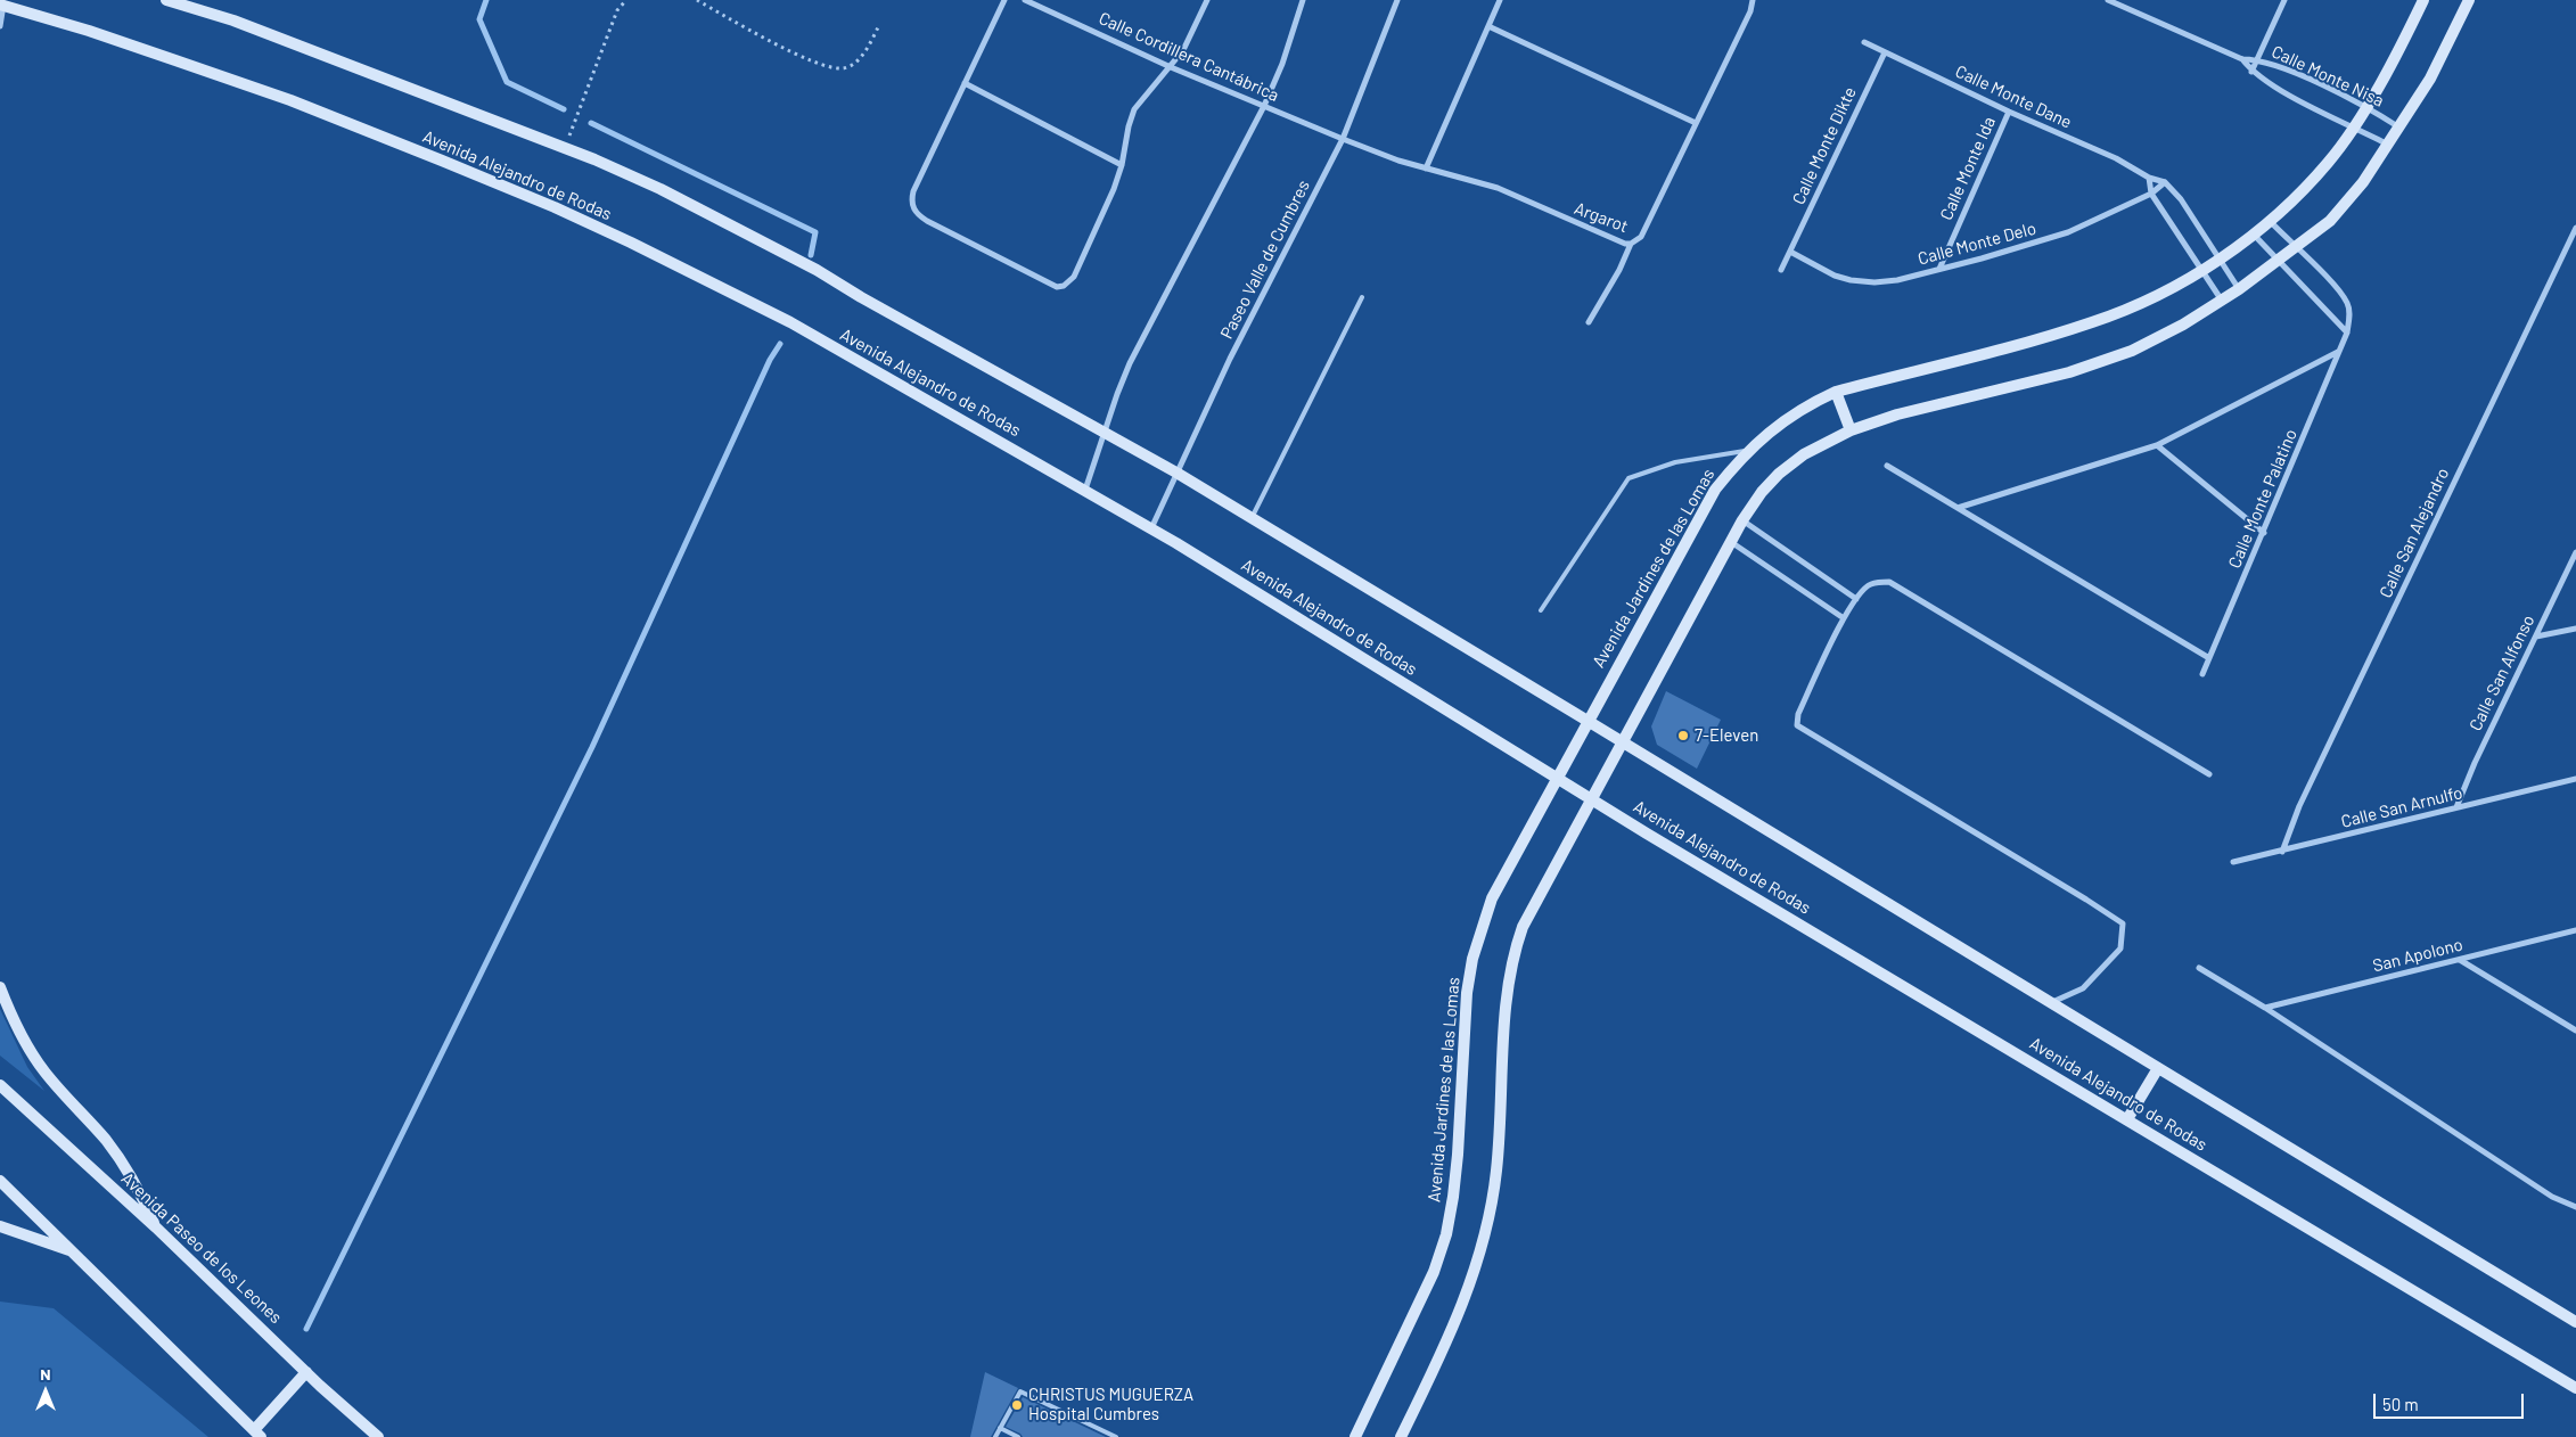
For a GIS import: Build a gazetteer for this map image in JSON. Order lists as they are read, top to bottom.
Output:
{
  "streets": {
    "street": [
      "Calle Cordillera Cantábrica",
      "Calle Monte Nisa",
      "Calle Monte Dane",
      "Calle Monte Dikte",
      "Calle Monte Ida",
      "Avenida Alejandro de Rodas",
      "Argarot",
      "Calle Monte Delo",
      "Paseo Valle de Cumbres",
      "Calle Monte Palatino",
      "Calle San Alejandro",
      "Avenida Jardines de las Lomas",
      "Calle San Alfonso",
      "Calle San Arnulfo",
      "San Apolono",
      "Avenida Paseo de los Leones"
    ]
  },
  "crossings": [
    ["Calle Cordillera Cantábrica", "Argarot"],
    ["Calle Cordillera Cantábrica", "Paseo Valle de Cumbres"],
    ["Calle Monte Nisa", "Avenida Jardines de las Lomas"],
    ["Calle Monte Dane", "Calle Monte Dikte"],
    ["Calle Monte Dane", "Calle Monte Ida"],
    ["Calle Monte Dane", "Calle Monte Delo"],
    ["Calle Monte Dikte", "Calle Monte Delo"],
    ["Calle Monte Ida", "Calle Monte Delo"],
    ["Avenida Alejandro de Rodas", "Paseo Valle de Cumbres"],
    ["Avenida Alejandro de Rodas", "Avenida Jardines de las Lomas"],
    ["Argarot", "Paseo Valle de Cumbres"],
    ["Calle Monte Palatino", "Avenida Jardines de las Lomas"],
    ["Calle San Alejandro", "Calle San Arnulfo"],
    ["Calle San Alfonso", "Calle San Arnulfo"]
  ],
  "places": ["7-Eleven", "CHRISTUS MUGUERZA Hospital Cumbres"],
  "scale_bar": "50 m",
  "north": "top"
}
